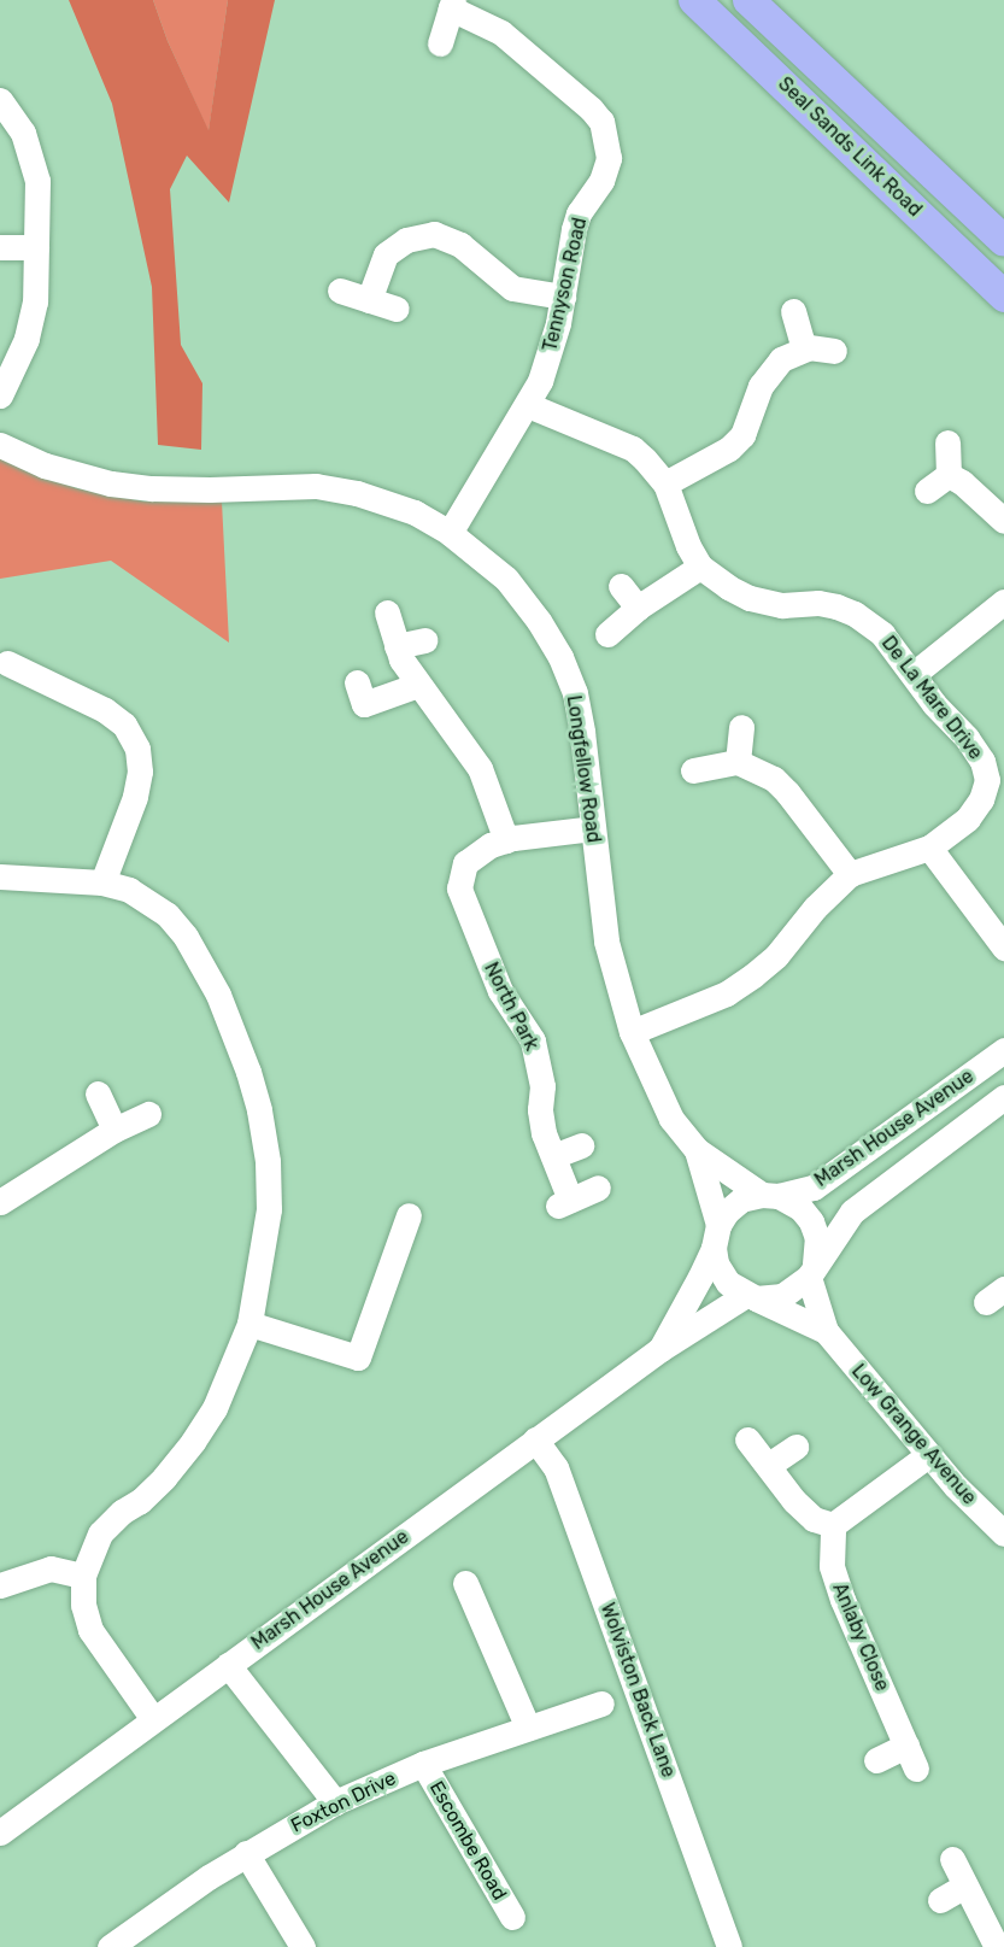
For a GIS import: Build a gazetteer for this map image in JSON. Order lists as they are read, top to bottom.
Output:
{
  "streets": {
    "main road": ["Seal Sands Link Road"],
    "street": [
      "Tennyson Road",
      "De La Mare Drive",
      "Longfellow Road",
      "North Park",
      "Marsh House Avenue",
      "Low Grange Avenue",
      "Anlaby Close",
      "Wolviston Back Lane",
      "Foxton Drive",
      "Escombe Road"
    ]
  },
  "crossings": [
    ["Tennyson Road", "De La Mare Drive"],
    ["Tennyson Road", "Longfellow Road"],
    ["Longfellow Road", "North Park"],
    ["Longfellow Road", "Marsh House Avenue"],
    ["Longfellow Road", "Low Grange Avenue"],
    ["Marsh House Avenue", "Low Grange Avenue"],
    ["Marsh House Avenue", "Wolviston Back Lane"],
    ["Foxton Drive", "Escombe Road"]
  ]
}
